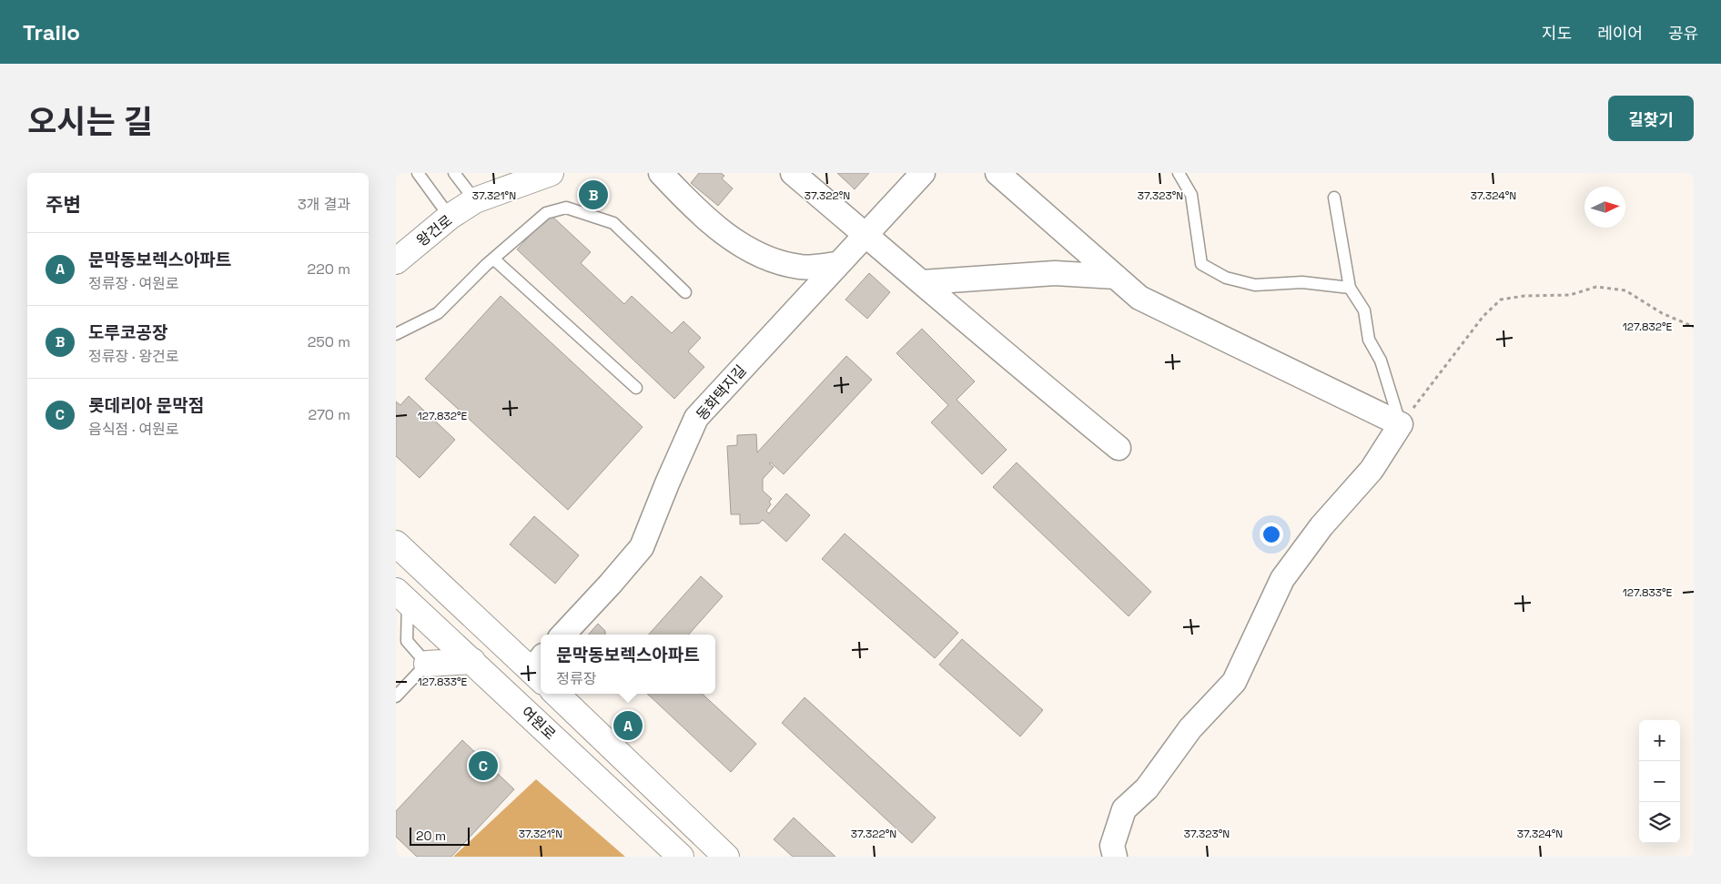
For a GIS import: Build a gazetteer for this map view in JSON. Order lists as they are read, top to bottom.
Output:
{
  "streets": {
    "main road": ["왕건로", "여원로"],
    "street": ["동화택지길"]
  },
  "scale_bar": "20 m",
  "north": "right",
  "page": {
    "header": "Trailo",
    "nav": ["지도", "레이어", "공유"],
    "title": "오시는 길",
    "buttons": "길찾기",
    "heading": ["주변", "3개 결과"],
    "pins": ["B", "A", "C"],
    "list": [
      {
        "mark": "A",
        "name": "문막동보렉스아파트",
        "note": "정류장 · 여원로",
        "value": "220 m"
      },
      {
        "mark": "B",
        "name": "도루코공장",
        "note": "정류장 · 왕건로",
        "value": "250 m"
      },
      {
        "mark": "C",
        "name": "롯데리아 문막점",
        "note": "음식점 · 여원로",
        "value": "270 m"
      }
    ],
    "popup": ["문막동보렉스아파트", "정류장"],
    "map_buttons": ["+", "−"],
    "scale": "20 m"
  },
  "coordinates": [
    "37.321°N",
    "37.322°N",
    "37.323°N",
    "37.324°N",
    "127.832°E",
    "127.833°E"
  ]
}
